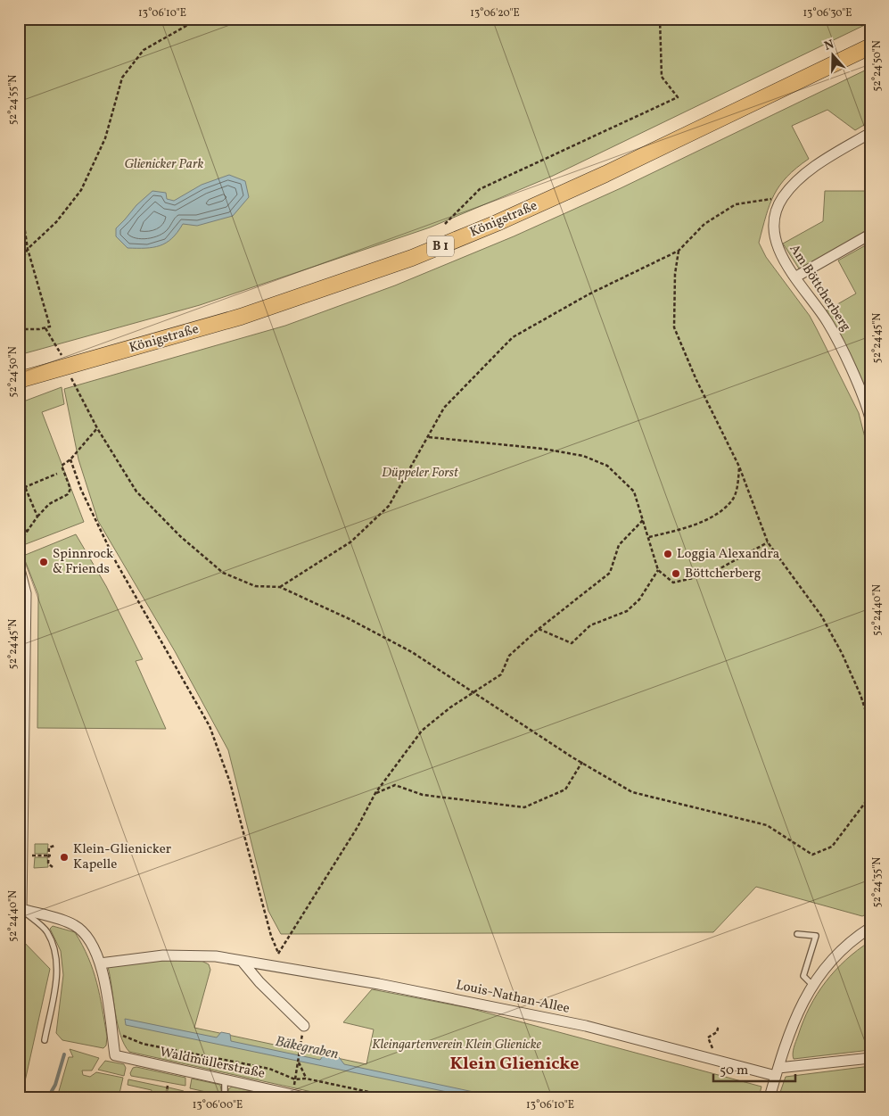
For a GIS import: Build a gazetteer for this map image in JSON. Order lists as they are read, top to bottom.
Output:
{
  "streets": {
    "main road": ["Königstraße", "B 1"],
    "street": ["Am Böttcherberg", "Louis-Nathan-Allee", "Waldmüllerstraße"]
  },
  "districts": ["Klein Glienicke"],
  "water": ["Bäkegraben"],
  "parks": ["Glienicker Park", "Düppeler Forst", "Kleingartenverein Klein Glienicke"],
  "places": [
    "Loggia Alexandra",
    "Spinnrock & Friends",
    "Böttcherberg",
    "Klein-Glienicker Kapelle"
  ],
  "scale_bar": "50 m",
  "north": "top",
  "coordinates": [
    "13°06'10\"E",
    "13°06'20\"E",
    "13°06'30\"E",
    "52°24'50\"N",
    "52°24'55\"N",
    "52°24'45\"N",
    "52°24'40\"N",
    "52°24'35\"N",
    "13°06'00\"E"
  ]
}
